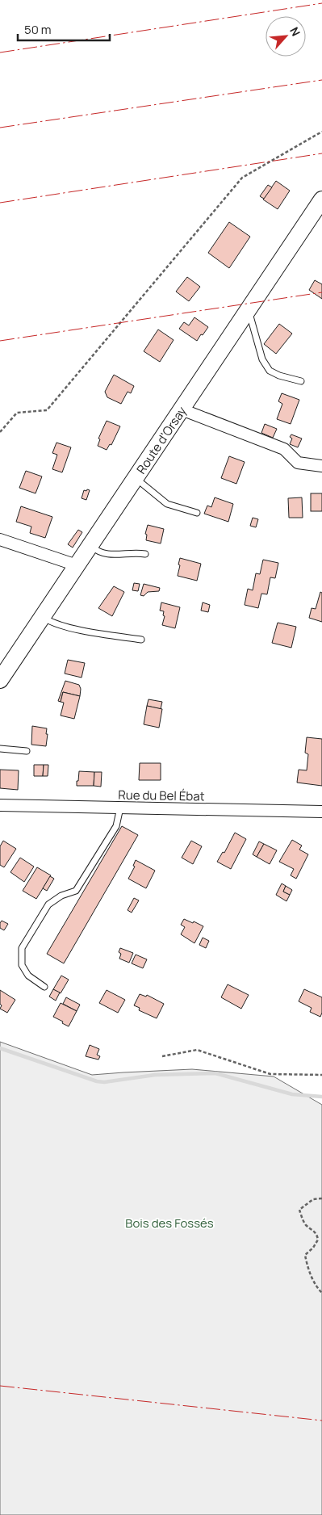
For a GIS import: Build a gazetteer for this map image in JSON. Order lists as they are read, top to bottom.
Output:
{
  "streets": {
    "main road": ["Route d'Orsay"],
    "street": ["Rue du Bel Ébat"]
  },
  "parks": ["Bois des Fossés"],
  "scale_bar": "50 m",
  "north": "top right"
}
